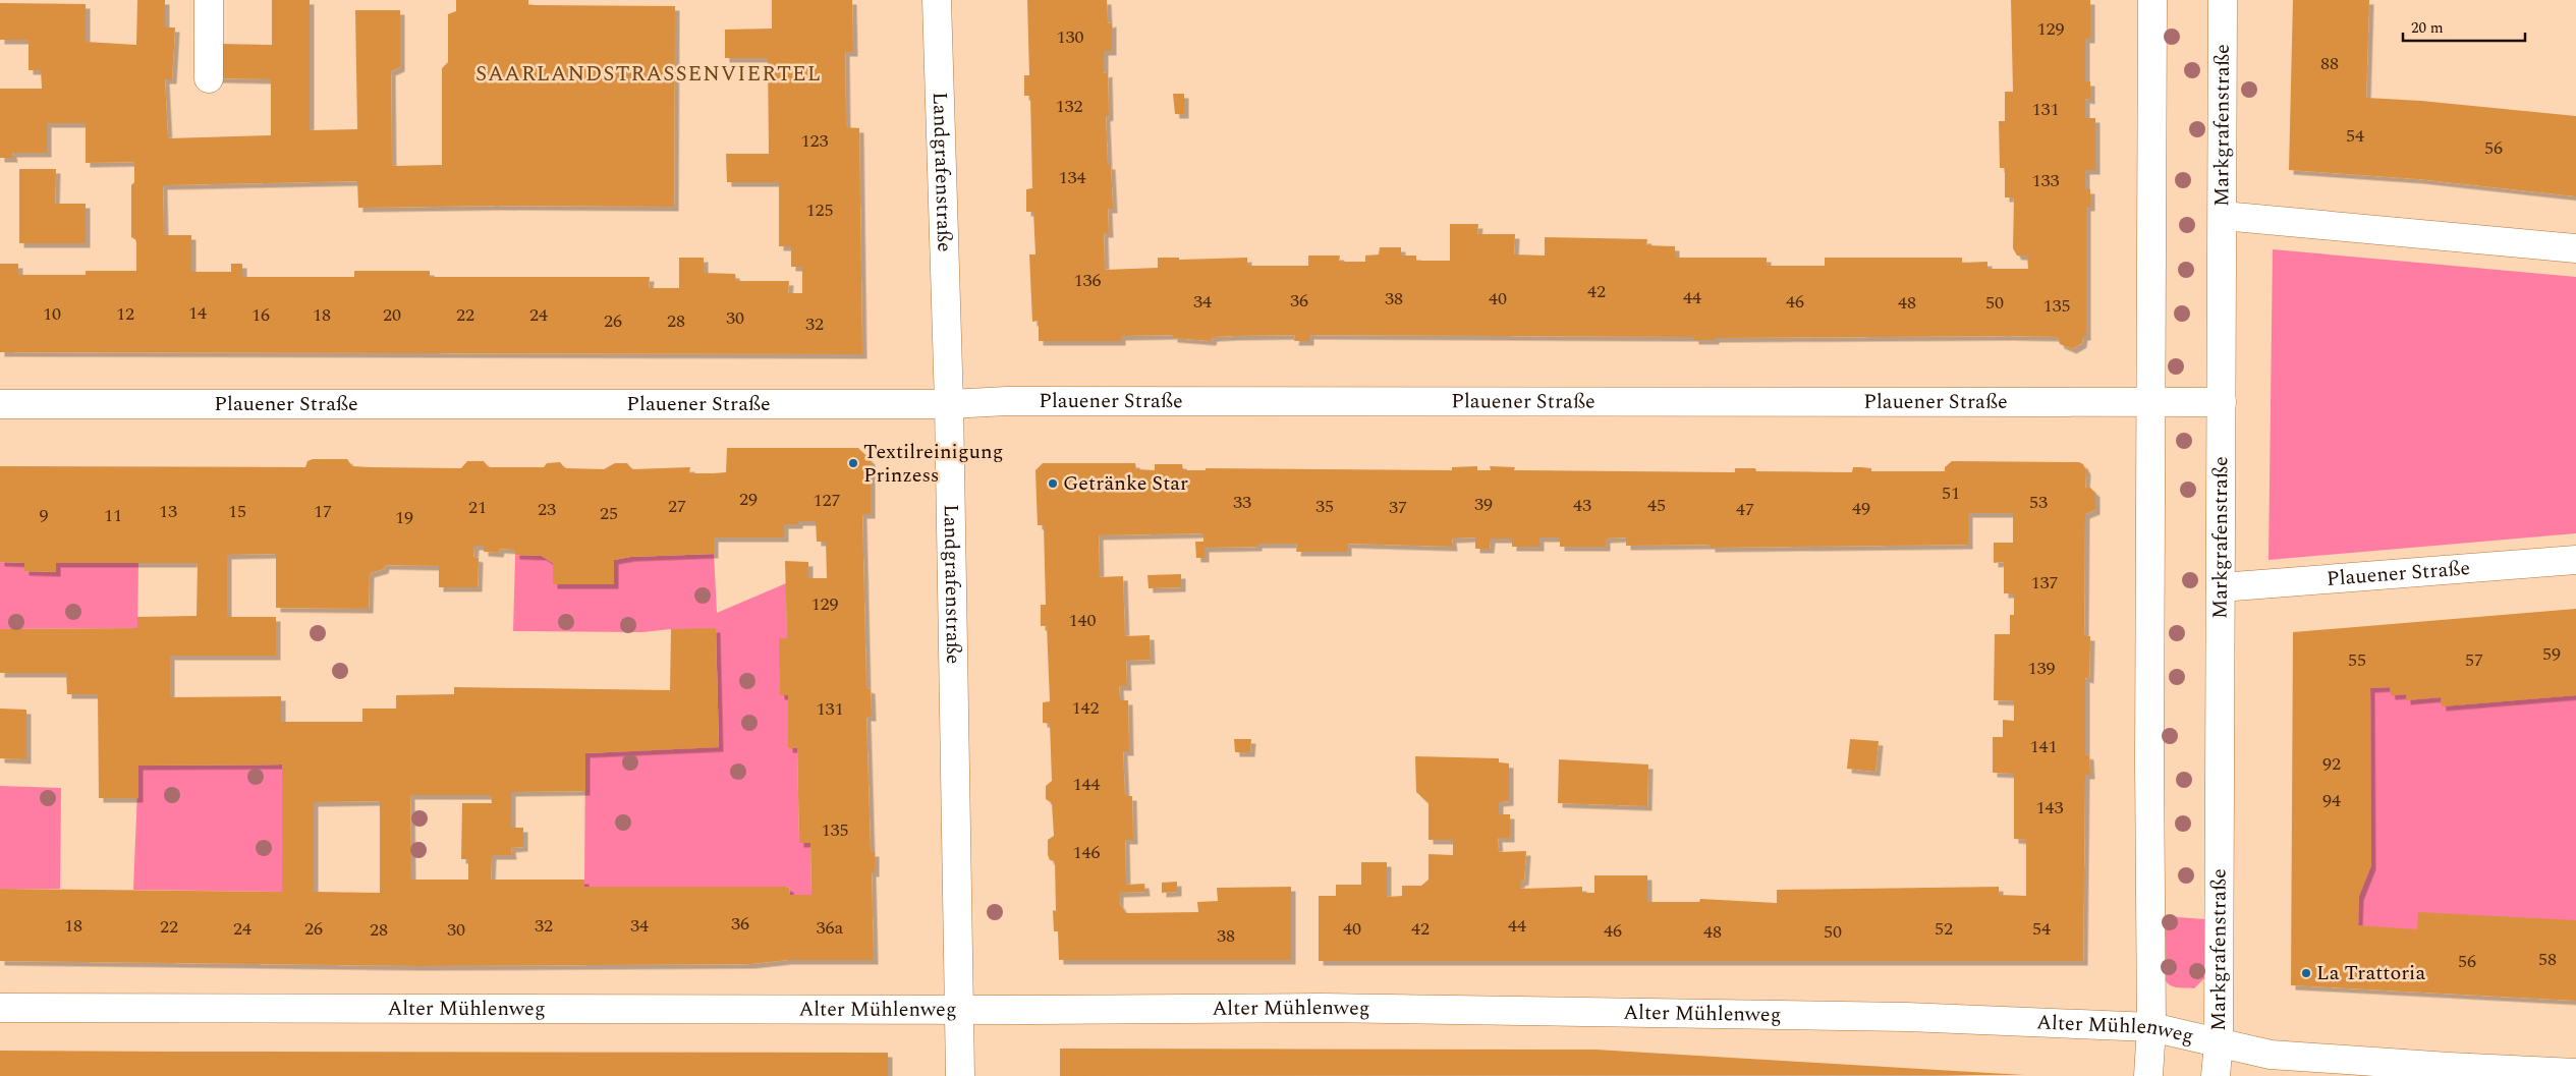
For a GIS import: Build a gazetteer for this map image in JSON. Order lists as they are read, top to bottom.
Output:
{
  "streets": {
    "street": [
      "Markgrafenstraße",
      "Landgrafenstraße",
      "Plauener Straße",
      "Alter Mühlenweg"
    ]
  },
  "crossings": [
    ["Markgrafenstraße", "Plauener Straße"],
    ["Markgrafenstraße", "Alter Mühlenweg"],
    ["Landgrafenstraße", "Plauener Straße"],
    ["Landgrafenstraße", "Alter Mühlenweg"]
  ],
  "districts": ["SAARLANDSTRASSENVIERTEL"],
  "places": ["Textilreinigung Prinzess", "Getränke Star", "La Trattoria"],
  "house_numbers": [
    "129",
    "130",
    "88",
    "132",
    "131",
    "54",
    "123",
    "56",
    "134",
    "133",
    "125",
    "136",
    "42",
    "44",
    "38",
    "40",
    "36",
    "34",
    "46",
    "48",
    "50",
    "135",
    "14",
    "10",
    "12",
    "16",
    "18",
    "20",
    "22",
    "24",
    "30",
    "26",
    "28",
    "32",
    "51",
    "29",
    "127",
    "33",
    "53",
    "39",
    "43",
    "45",
    "27",
    "35",
    "21",
    "37",
    "49",
    "23",
    "47",
    "13",
    "15",
    "17",
    "25",
    "9",
    "11",
    "19",
    "137",
    "129",
    "140",
    "59",
    "55",
    "57",
    "139",
    "142",
    "131",
    "141",
    "92",
    "144",
    "94",
    "143",
    "135",
    "146",
    "36",
    "18",
    "32",
    "34",
    "44",
    "22",
    "36a",
    "24",
    "26",
    "40",
    "42",
    "52",
    "54",
    "28",
    "30",
    "46",
    "48",
    "50",
    "38",
    "58",
    "56"
  ],
  "scale_bar": "20 m"
}
